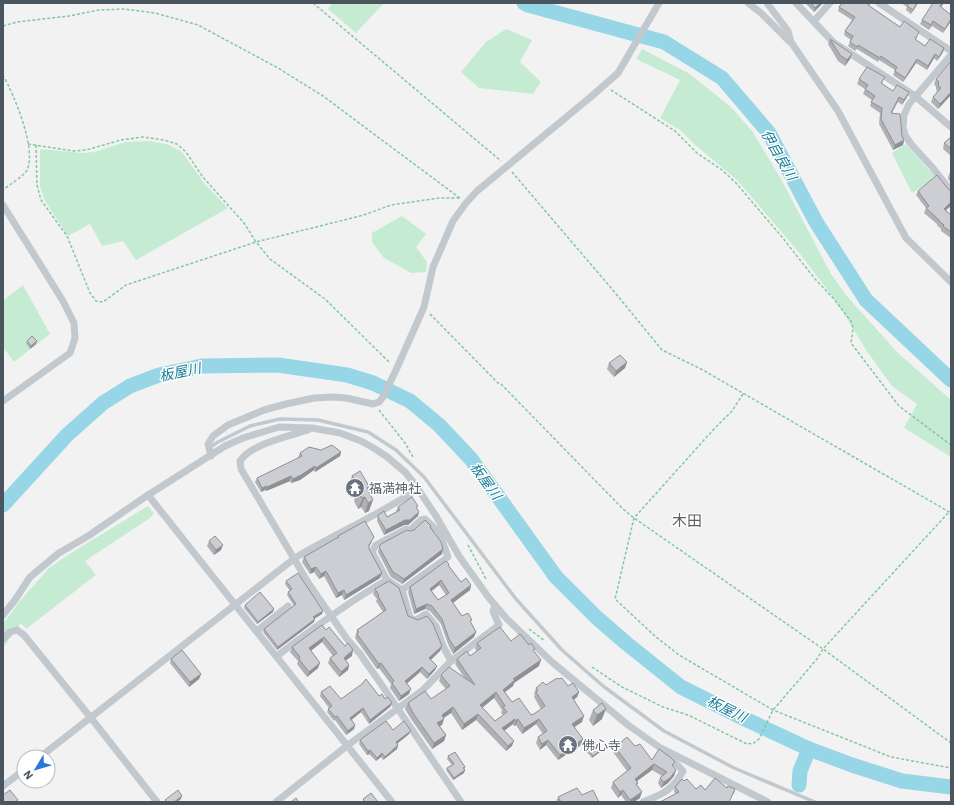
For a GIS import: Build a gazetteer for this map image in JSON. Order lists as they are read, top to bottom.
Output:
{
  "districts": ["木田"],
  "water": ["伊自良川", "板屋川"],
  "places": {
    "temple": ["福満神社", "佛心寺"]
  },
  "north": "bottom left"
}
